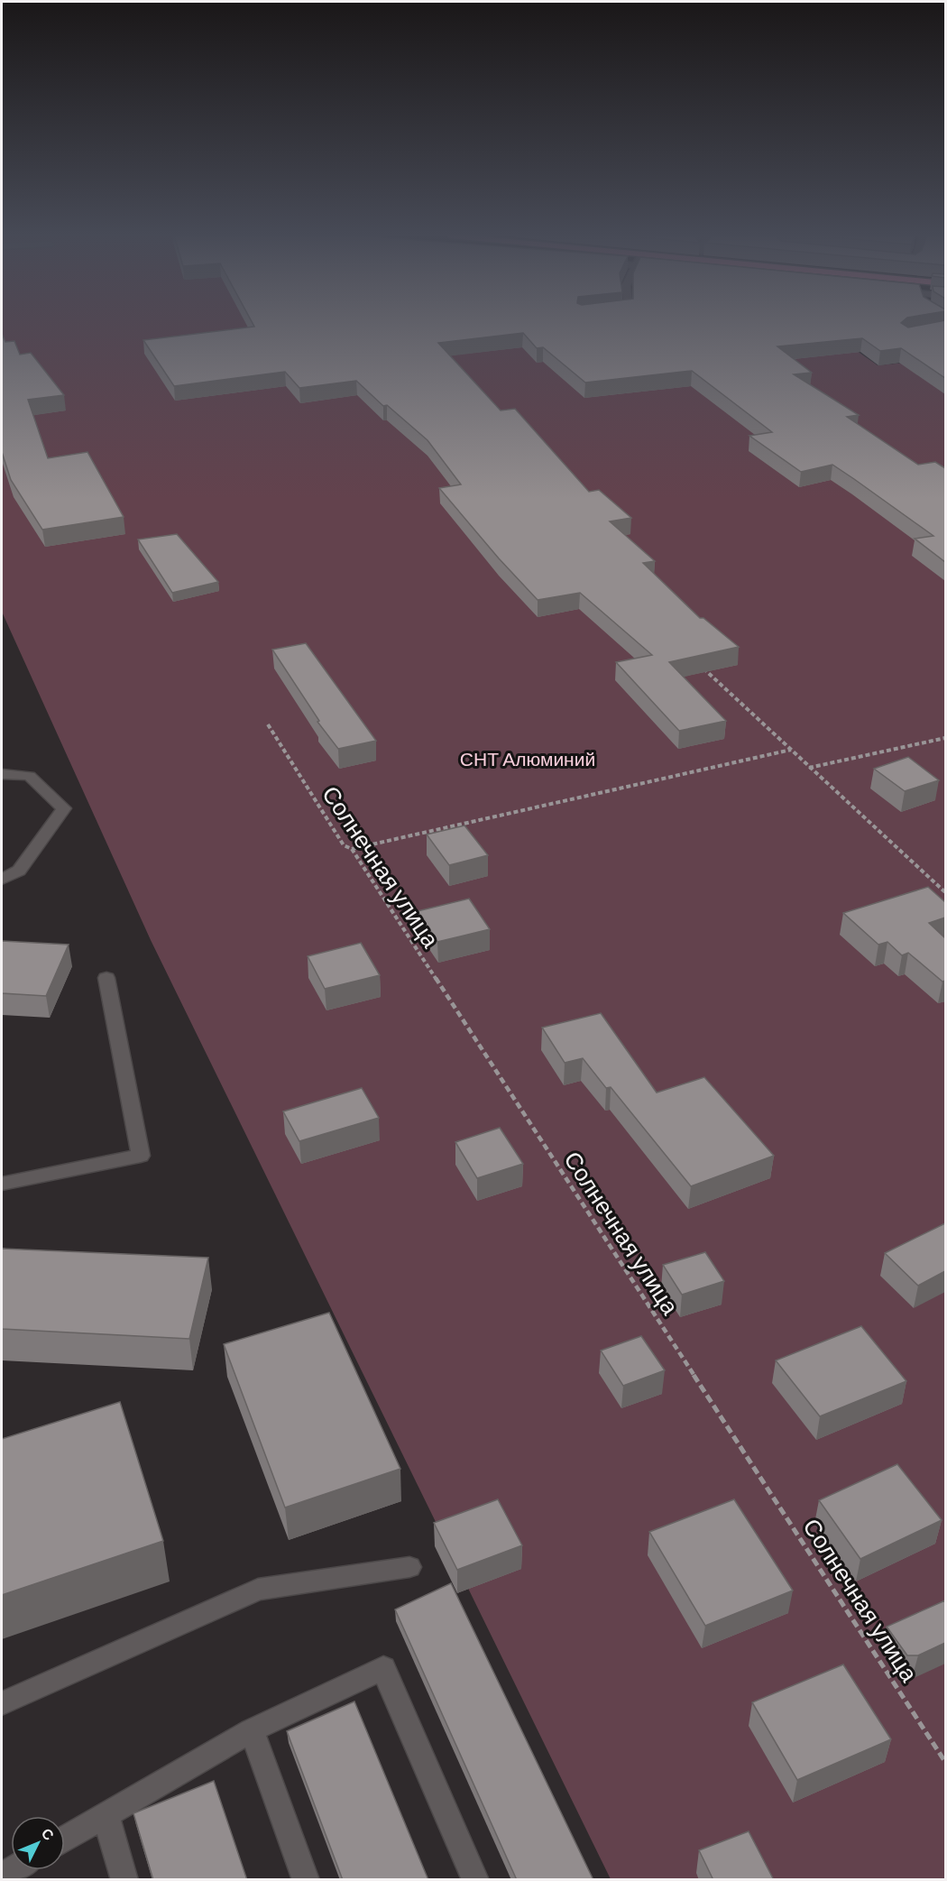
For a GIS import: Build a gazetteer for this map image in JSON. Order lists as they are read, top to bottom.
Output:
{
  "streets": {
    "path": ["Солнечная улица"]
  },
  "parks": ["СНТ Алюминий"],
  "north": "top right"
}
